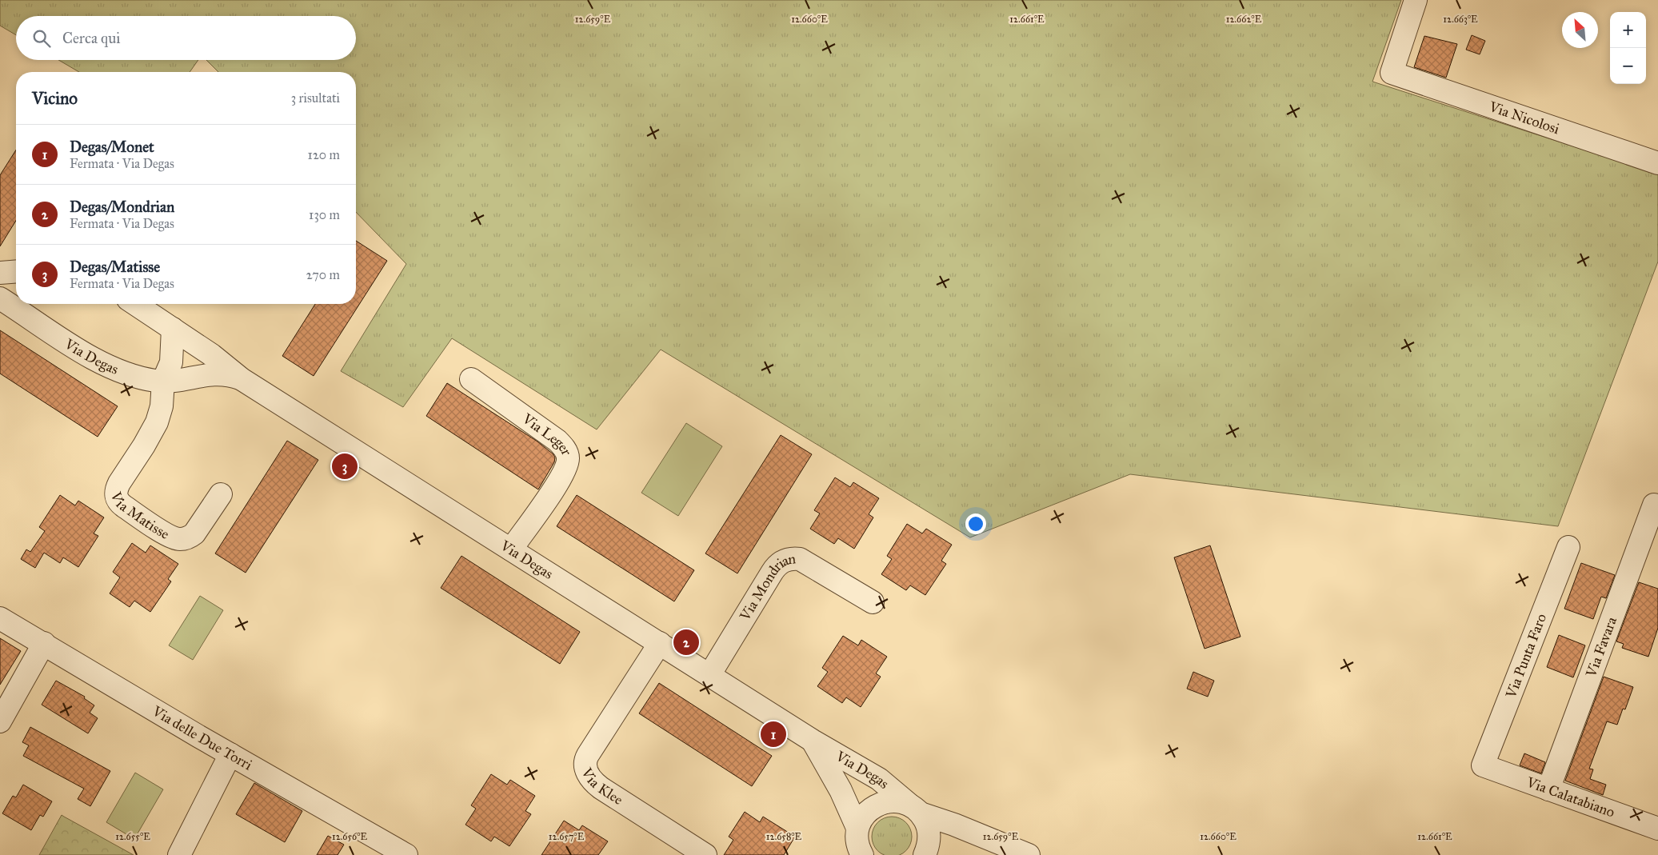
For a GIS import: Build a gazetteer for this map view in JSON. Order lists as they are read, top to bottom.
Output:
{
  "streets": {
    "street": [
      "Via Nicolosi",
      "Via Degas",
      "Via Leger",
      "Via Matisse",
      "Via Mondrian",
      "Via Favara",
      "Via Punta Faro",
      "Via delle Due Torri",
      "Via Klee",
      "Via Calatabiano"
    ]
  },
  "crossings": [
    ["Via Degas", "Via Leger"],
    ["Via Degas", "Via Matisse"],
    ["Via Degas", "Via Mondrian"],
    ["Via Degas", "Via Klee"],
    ["Via Favara", "Via Calatabiano"],
    ["Via Punta Faro", "Via Calatabiano"]
  ],
  "north": "top left",
  "page": {
    "map_buttons": ["+", "−"],
    "search": "Cerca qui",
    "heading": ["Vicino", "3 risultati"],
    "list": [
      {
        "mark": "1",
        "name": "Degas/Monet",
        "note": "Fermata · Via Degas",
        "value": "120 m"
      },
      {
        "mark": "2",
        "name": "Degas/Mondrian",
        "note": "Fermata · Via Degas",
        "value": "130 m"
      },
      {
        "mark": "3",
        "name": "Degas/Matisse",
        "note": "Fermata · Via Degas",
        "value": "270 m"
      }
    ],
    "pins": ["3", "2", "1"]
  },
  "coordinates": [
    "12.662°E",
    "12.659°E",
    "12.660°E",
    "12.661°E",
    "12.663°E",
    "12.655°E",
    "12.656°E",
    "12.657°E",
    "12.658°E"
  ]
}
